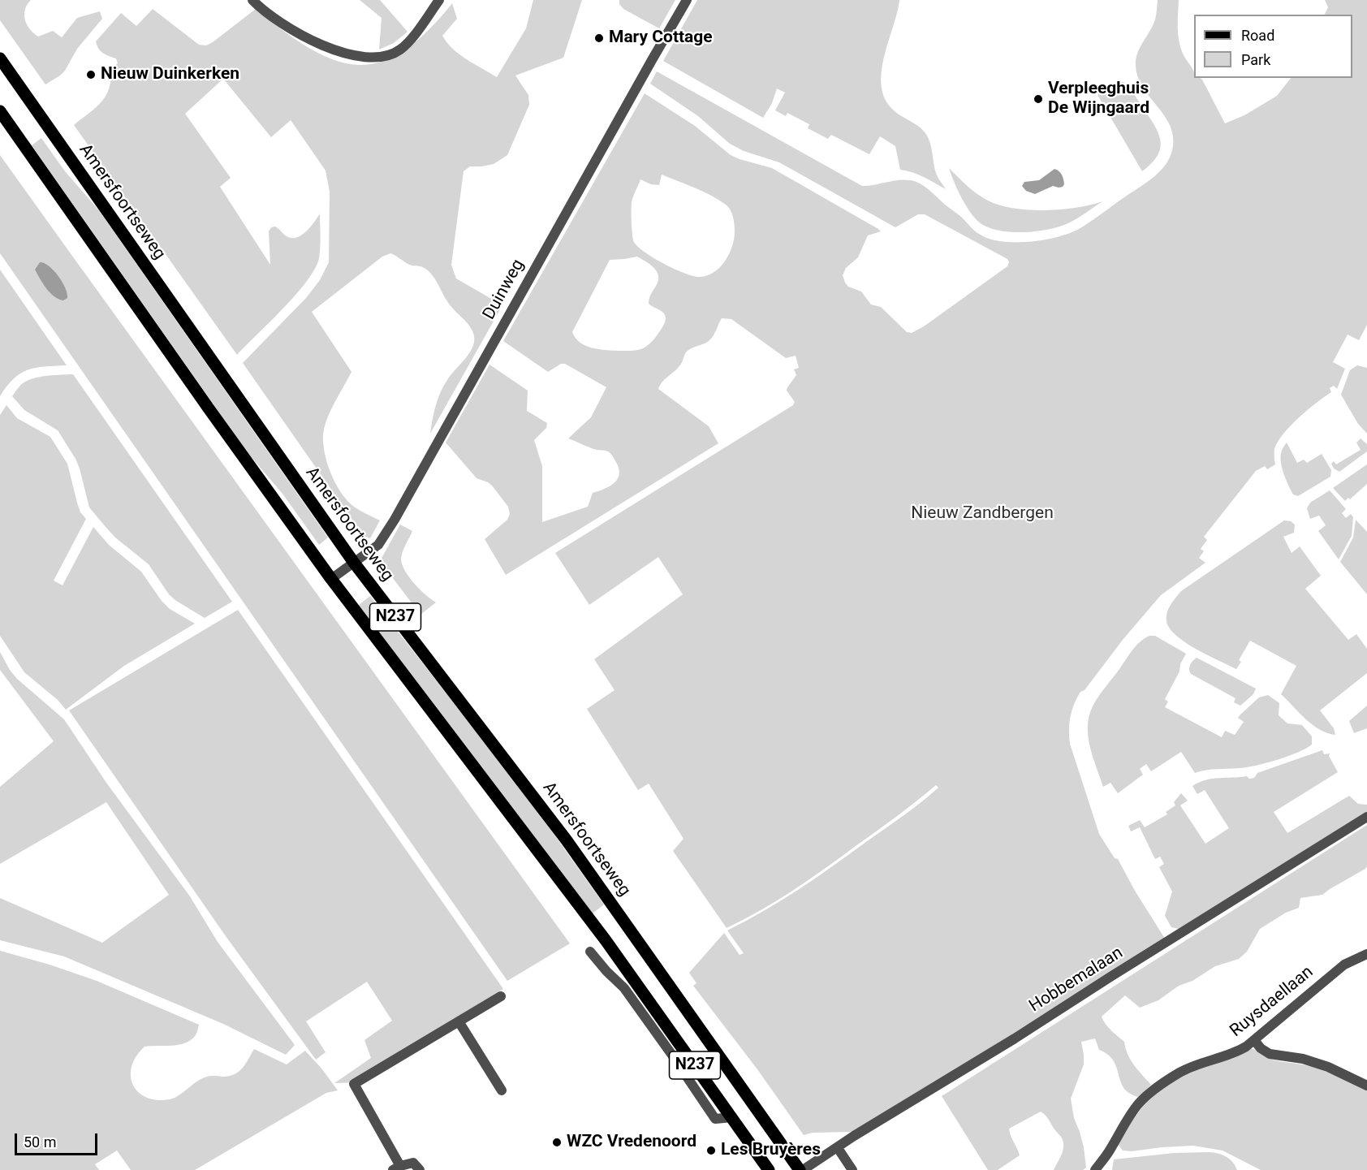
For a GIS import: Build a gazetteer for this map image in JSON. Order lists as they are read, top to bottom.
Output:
{
  "streets": {
    "main road": ["Amersfoortseweg", "N237"],
    "street": ["Duinweg", "Hobbemalaan", "Ruysdaellaan"]
  },
  "crossings": [
    ["Amersfoortseweg", "Duinweg"],
    ["Amersfoortseweg", "Hobbemalaan"],
    ["Duinweg", "N237"]
  ],
  "parks": ["Nieuw Zandbergen"],
  "places": [
    "Mary Cottage",
    "Nieuw Duinkerken",
    "Verpleeghuis De Wijngaard",
    "WZC Vredenoord",
    "Les Bruyères"
  ],
  "legend": ["Road", "Park"],
  "scale_bar": "50 m"
}
